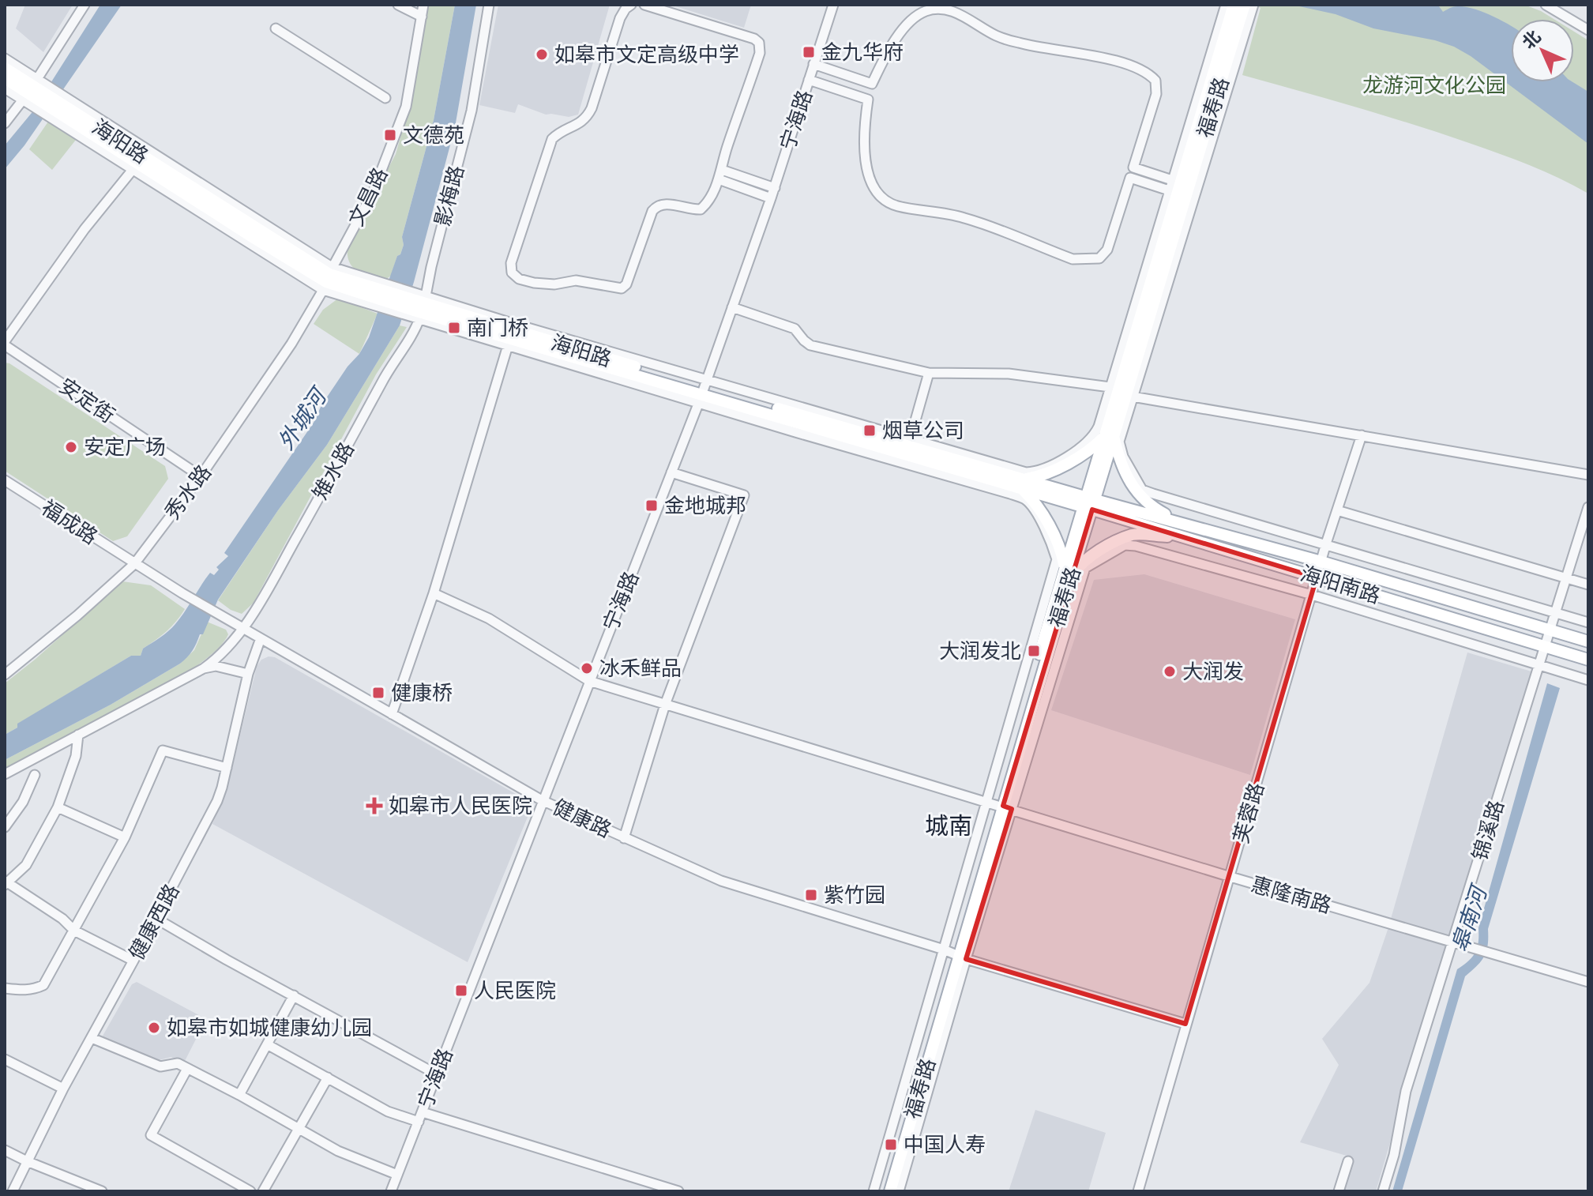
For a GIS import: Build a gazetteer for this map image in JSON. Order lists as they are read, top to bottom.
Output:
{
  "streets": {
    "main road": ["福寿路", "海阳路", "海阳南路"],
    "street": [
      "宁海路",
      "影梅路",
      "文昌路",
      "安定街",
      "雉水路",
      "秀水路",
      "福成路",
      "芙蓉路",
      "健康路",
      "锦溪路",
      "惠隆南路",
      "健康西路"
    ]
  },
  "crossings": [
    ["福寿路", "海阳路"],
    ["福寿路", "海阳南路"],
    ["福寿路", "健康路"],
    ["福寿路", "惠隆南路"],
    ["宁海路", "海阳路"],
    ["宁海路", "健康路"],
    ["宁海路", "惠隆南路"],
    ["海阳路", "影梅路"],
    ["海阳路", "文昌路"],
    ["海阳路", "雉水路"],
    ["海阳路", "秀水路"],
    ["海阳路", "海阳南路"],
    ["影梅路", "雉水路"],
    ["文昌路", "秀水路"],
    ["安定街", "秀水路"],
    ["雉水路", "健康路"],
    ["秀水路", "福成路"],
    ["秀水路", "健康路"],
    ["福成路", "健康路"],
    ["海阳南路", "芙蓉路"],
    ["海阳南路", "锦溪路"],
    ["芙蓉路", "健康路"],
    ["芙蓉路", "惠隆南路"],
    ["健康路", "健康西路"],
    ["锦溪路", "惠隆南路"]
  ],
  "districts": ["城南"],
  "water": ["外城河", "皋南河"],
  "parks": ["龙游河文化公园"],
  "places": {
    "transit": [
      "金九华府",
      "文德苑",
      "南门桥",
      "烟草公司",
      "金地城邦",
      "大润发北",
      "健康桥",
      "紫竹园",
      "人民医院",
      "中国人寿"
    ],
    "other": [
      "如皋市文定高级中学",
      "安定广场",
      "冰禾鲜品",
      "大润发",
      "如皋市如城健康幼儿园"
    ],
    "health": ["如皋市人民医院"]
  },
  "north": "top left"
}
